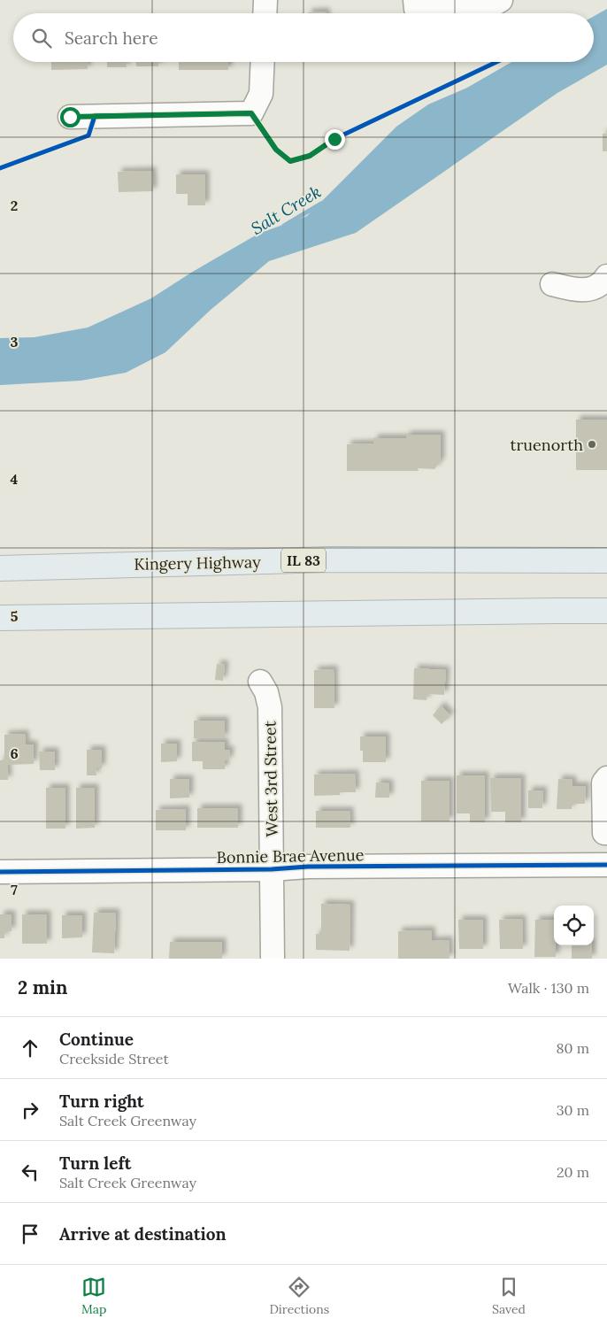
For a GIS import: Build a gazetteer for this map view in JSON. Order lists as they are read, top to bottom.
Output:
{
  "streets": {
    "highway": ["IL 83", "Kingery Highway"],
    "street": ["West 3rd Street", "Bonnie Brae Avenue"]
  },
  "crossings": [
    ["West 3rd Street", "Bonnie Brae Avenue"]
  ],
  "water": ["Salt Creek"],
  "places": ["truenorth"],
  "page": {
    "search": "Search here",
    "heading": ["2 min", "Walk · 130 m"],
    "list": [
      ["Continue", "Creekside Street", "80 m"],
      ["Turn right", "Salt Creek Greenway", "30 m"],
      ["Turn left", "Salt Creek Greenway", "20 m"],
      "Arrive at destination"
    ],
    "nav": ["Map", "Directions", "Saved"]
  },
  "grid": {
    "rows": [
      "2",
      "3",
      "4",
      "5",
      "6",
      "7"
    ]
  }
}
